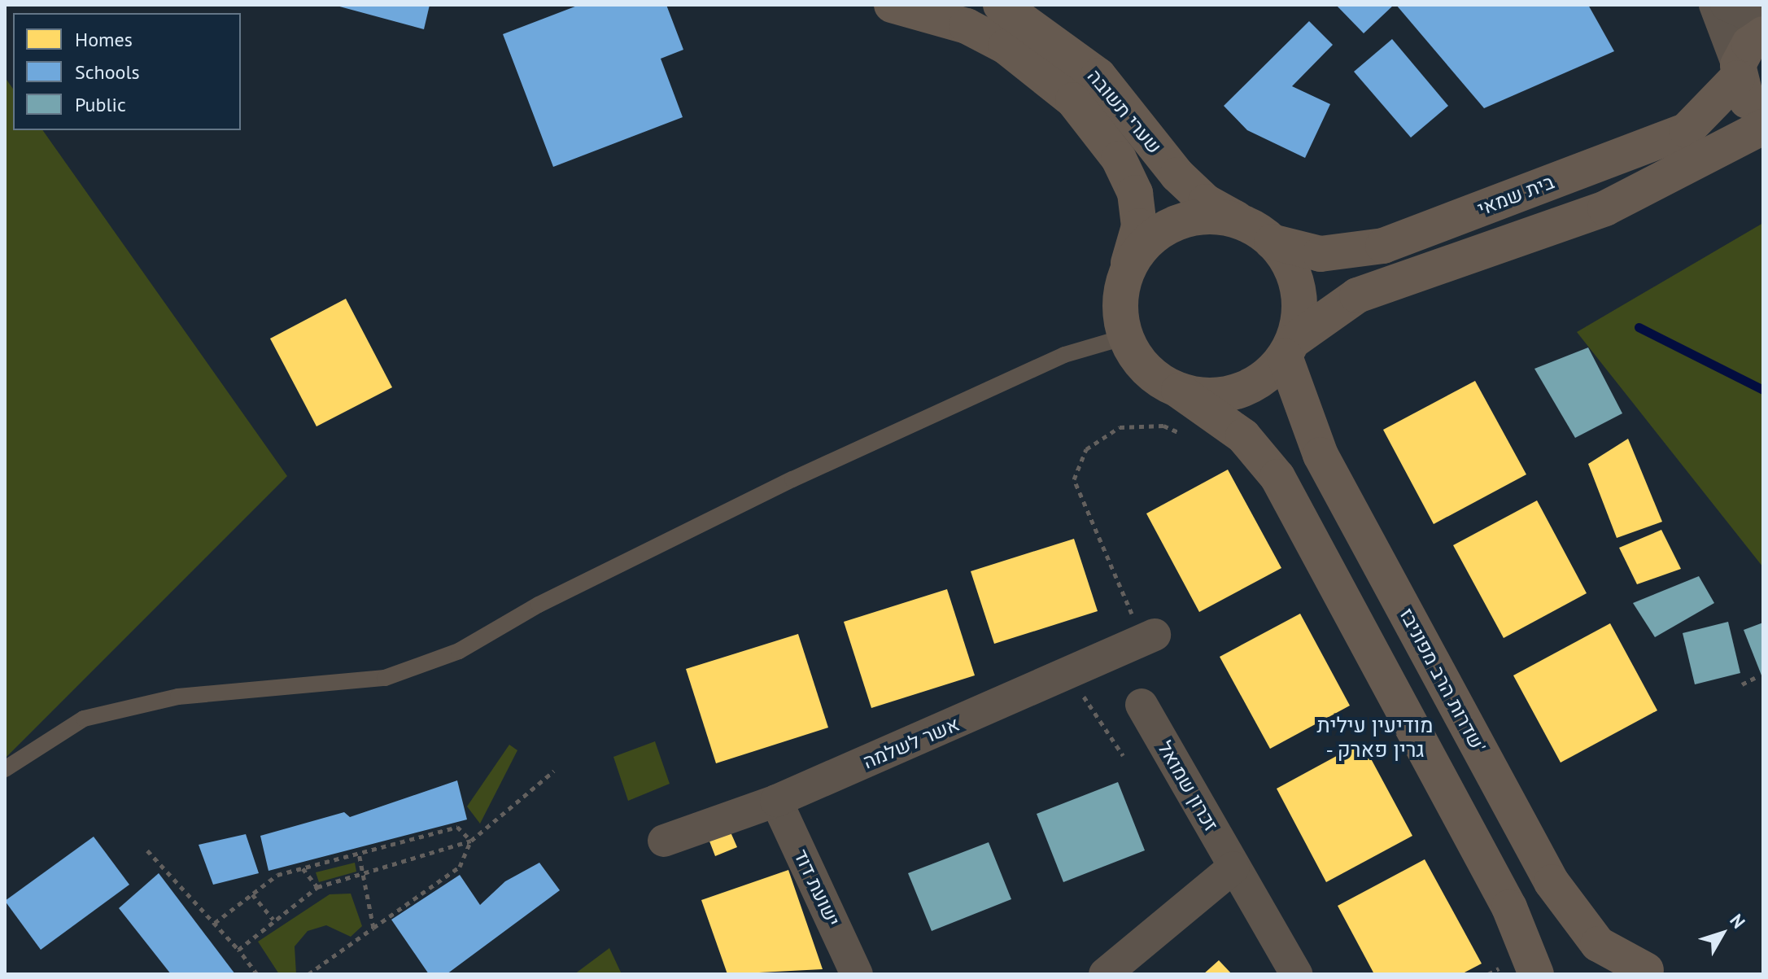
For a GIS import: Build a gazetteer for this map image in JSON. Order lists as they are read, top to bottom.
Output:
{
  "streets": {
    "street": [
      "שערי תשובה",
      "בית שמאי",
      "שדרות הרב מפוניבז'",
      "אשר לשלמה",
      "זכרון שמואל",
      "ישועת דוד"
    ]
  },
  "crossings": [
    ["שערי תשובה", "בית שמאי"],
    ["שערי תשובה", "שדרות הרב מפוניבז'"],
    ["בית שמאי", "שדרות הרב מפוניבז'"],
    ["אשר לשלמה", "ישועת דוד"]
  ],
  "districts": ["מודיעין עילית - גרין פארק"],
  "legend": ["Homes", "Schools", "Public"],
  "north": "top right"
}
